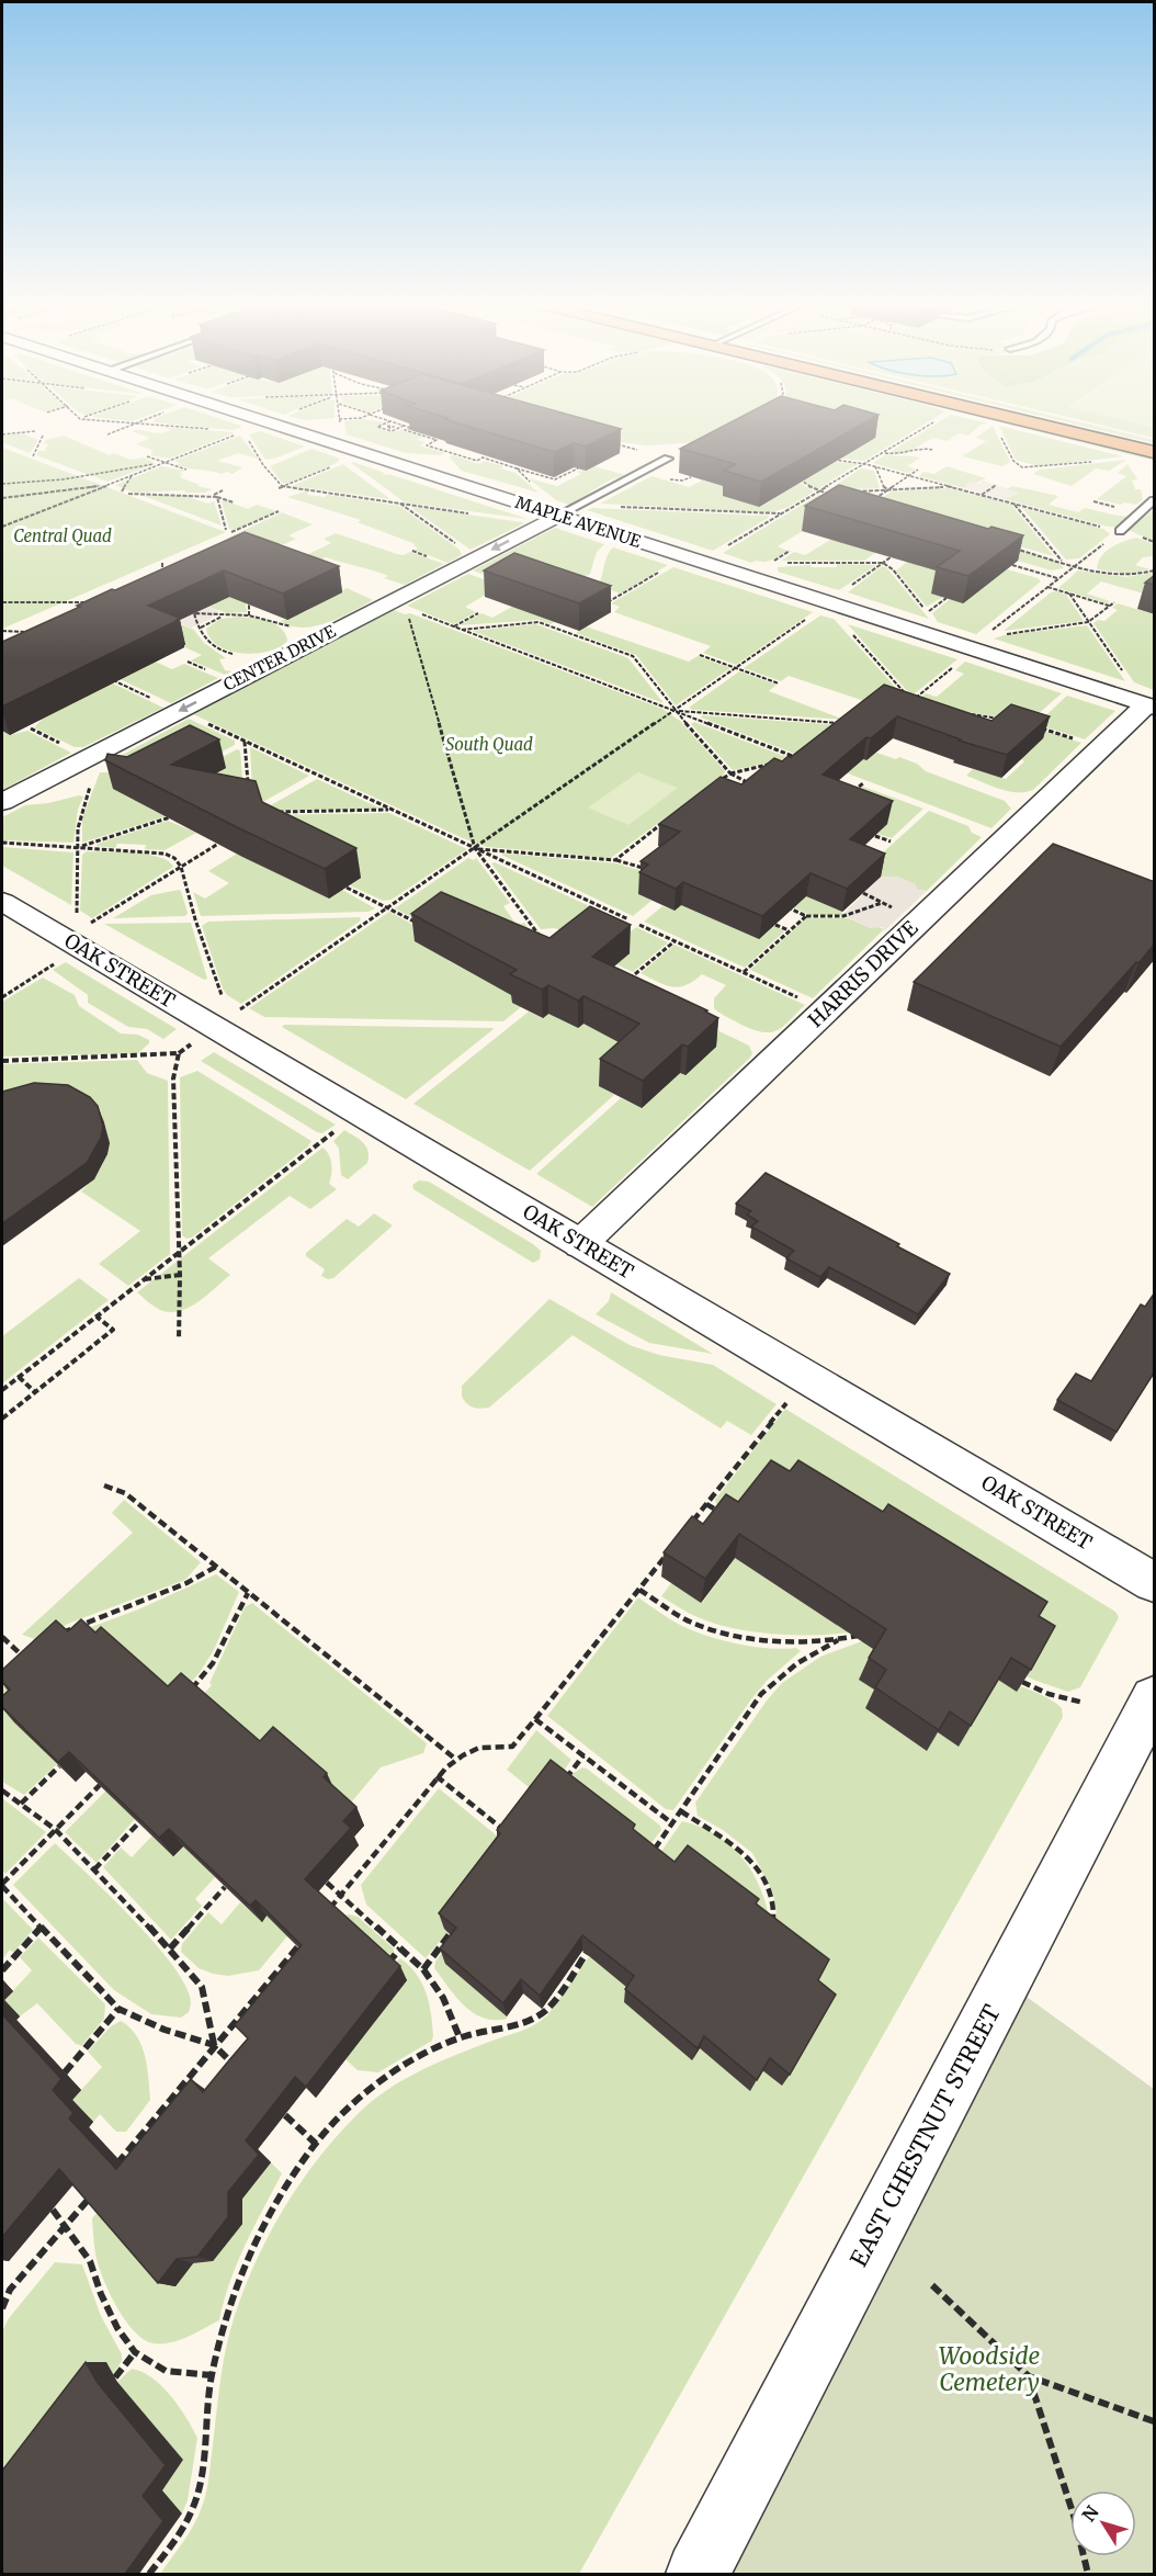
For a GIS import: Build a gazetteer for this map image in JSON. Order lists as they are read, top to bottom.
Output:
{
  "streets": {
    "street": [
      "MAPLE AVENUE",
      "CENTER DRIVE",
      "OAK STREET",
      "HARRIS DRIVE",
      "EAST CHESTNUT STREET"
    ]
  },
  "crossings": [
    ["MAPLE AVENUE", "CENTER DRIVE"],
    ["MAPLE AVENUE", "HARRIS DRIVE"],
    ["OAK STREET", "HARRIS DRIVE"]
  ],
  "one_way": ["CENTER DRIVE"],
  "parks": ["Central Quad", "South Quad", "Woodside Cemetery"],
  "north": "top left"
}
